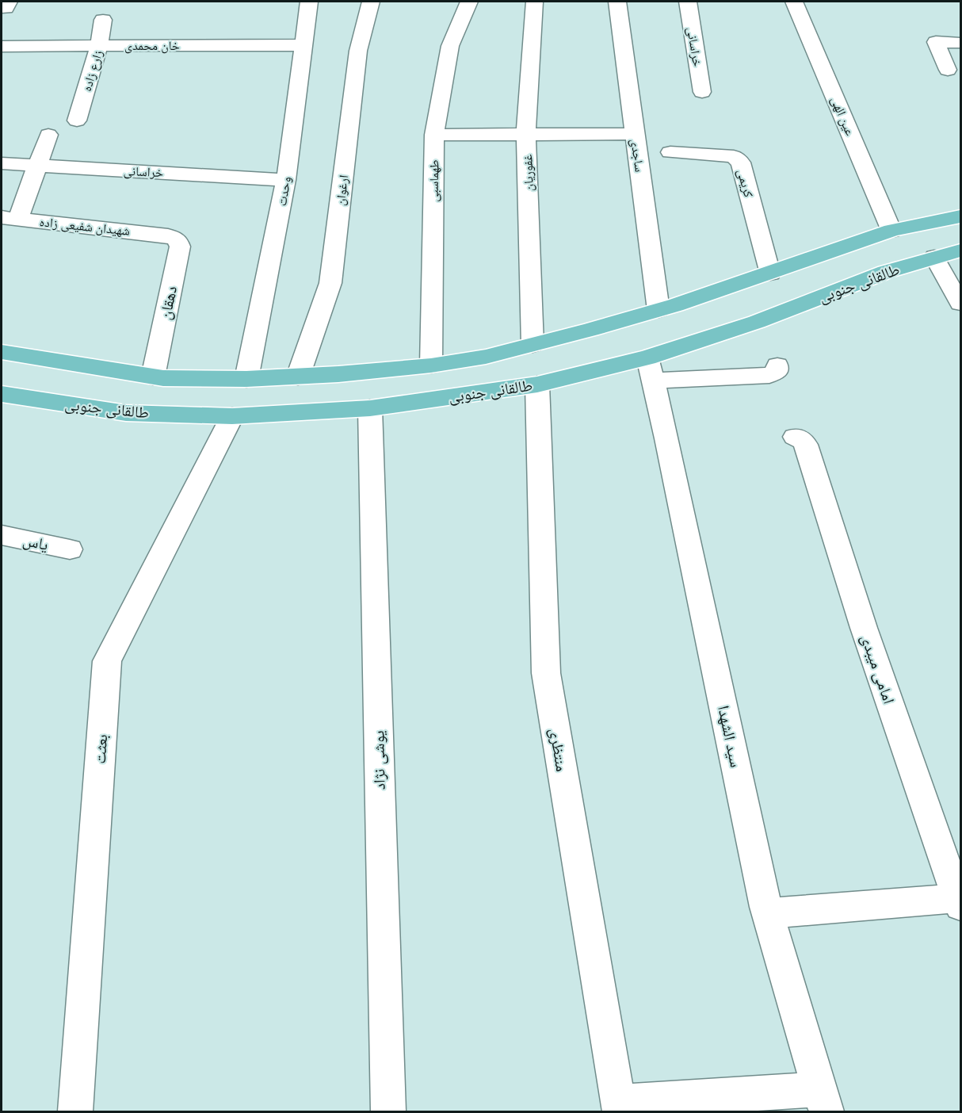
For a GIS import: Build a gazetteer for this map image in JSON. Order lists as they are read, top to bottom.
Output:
{
  "streets": {
    "main road": ["طالقانی جنوبی"],
    "street": [
      "خان محمدی",
      "خراسانی",
      "زارع زاده",
      "عین الهی",
      "ساجدی",
      "غفوریان",
      "طهماسبی",
      "کریمی",
      "ارغوان",
      "وحدت",
      "شهیدان شفیعی زاده",
      "دهقان",
      "یاس",
      "امامی میبدی",
      "سید الشهدا",
      "بعثت",
      "منتظری",
      "یوشی نژاد"
    ]
  },
  "crossings": [
    ["خان محمدی", "زارع زاده"],
    ["خان محمدی", "وحدت"],
    ["خراسانی", "وحدت"],
    ["شهیدان شفیعی زاده", "دهقان"],
    ["طالقانی جنوبی", "سید الشهدا"],
    ["طالقانی جنوبی", "بعثت"],
    ["طالقانی جنوبی", "منتظری"],
    ["طالقانی جنوبی", "یوشی نژاد"]
  ]
}
